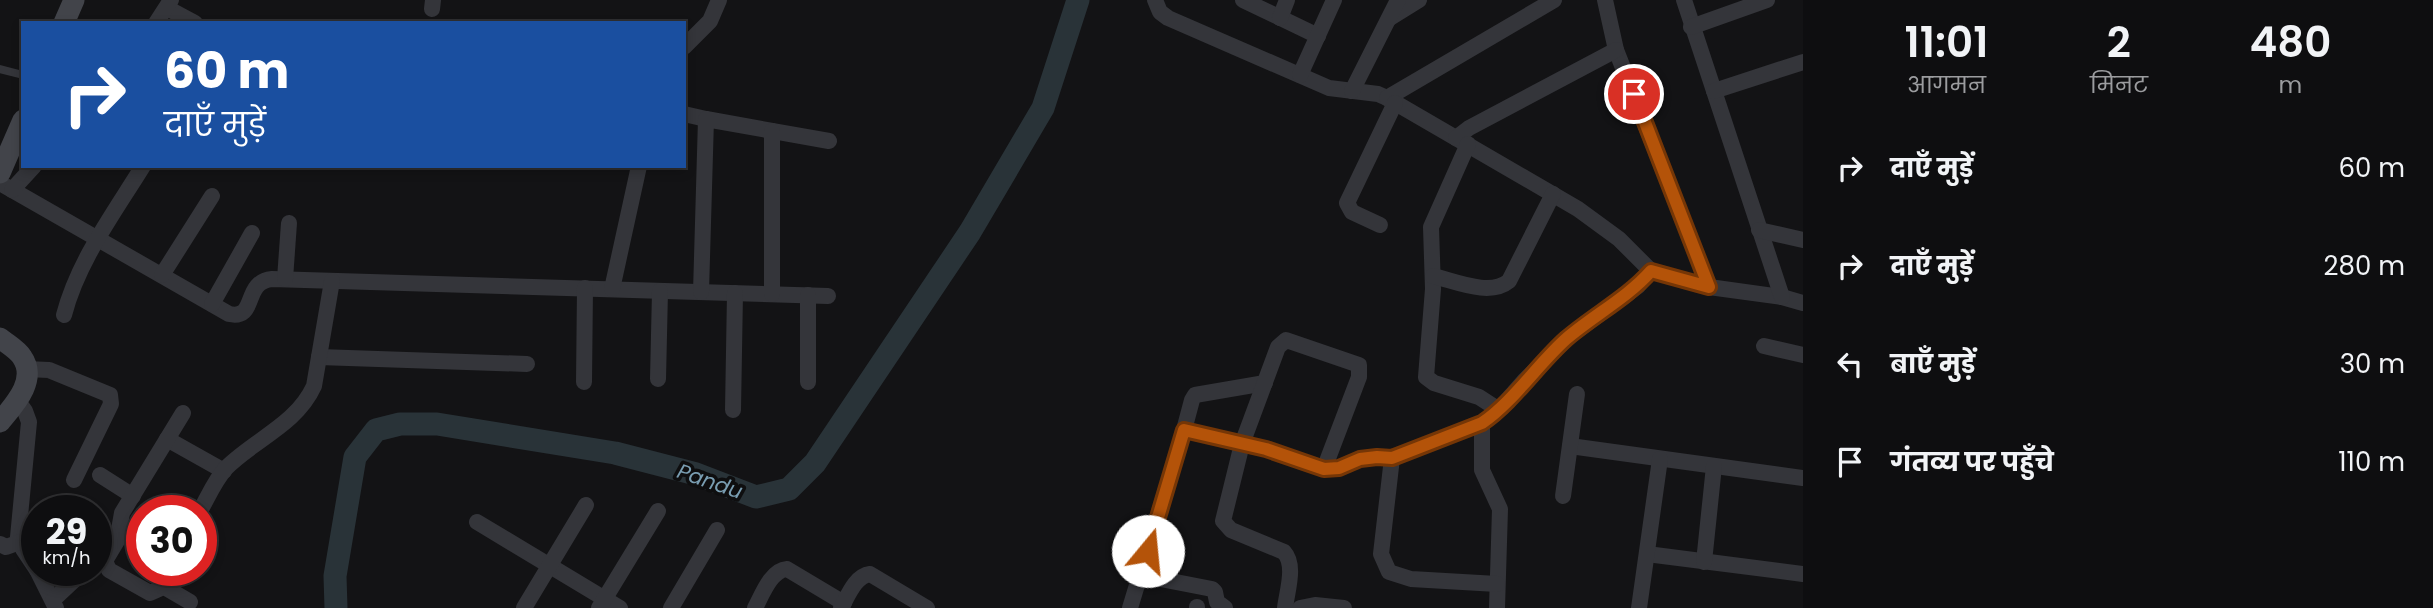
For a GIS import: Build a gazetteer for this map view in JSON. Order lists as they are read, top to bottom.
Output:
{
  "water": ["Pandu"],
  "page": {
    "eta": [
      "11:01",
      "आगमन",
      "2",
      "मिनट",
      "480",
      "m"
    ],
    "turn": ["60 m", "दाएँ मुड़ें"],
    "list": [
      {
        "name": "दाएँ मुड़ें",
        "value": "60 m"
      },
      {
        "name": "दाएँ मुड़ें",
        "value": "280 m"
      },
      {
        "name": "बाएँ मुड़ें",
        "value": "30 m"
      },
      {
        "name": "गंतव्य पर पहुँचे",
        "value": "110 m"
      }
    ],
    "speed": "29 km/h",
    "limit": "30"
  }
}
